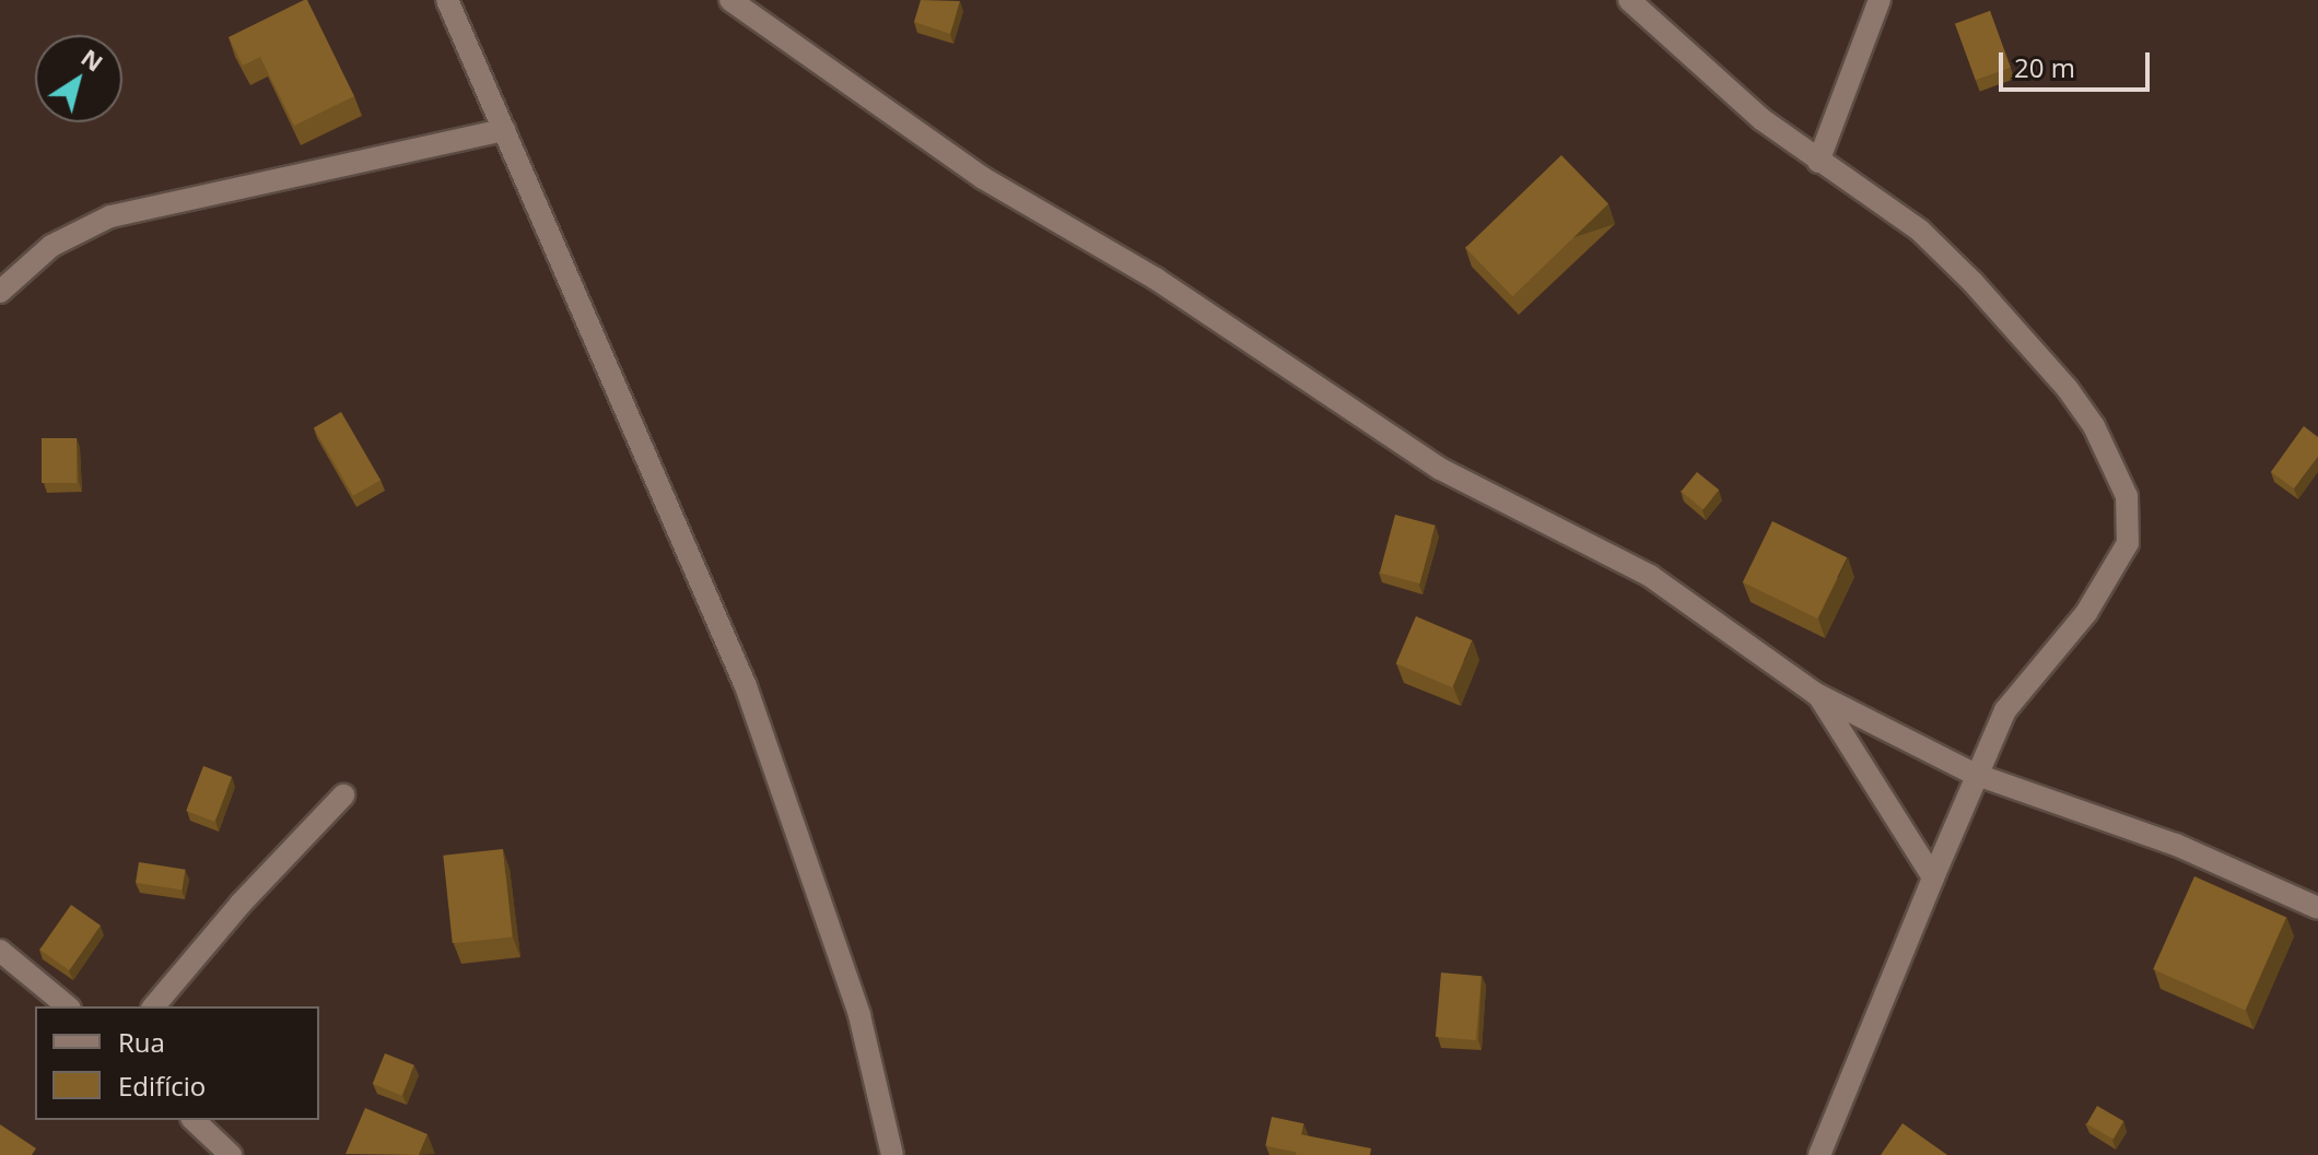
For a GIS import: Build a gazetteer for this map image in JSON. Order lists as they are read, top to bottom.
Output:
{
  "legend": ["Rua", "Edifício"],
  "scale_bar": "20 m",
  "north": "top right"
}
